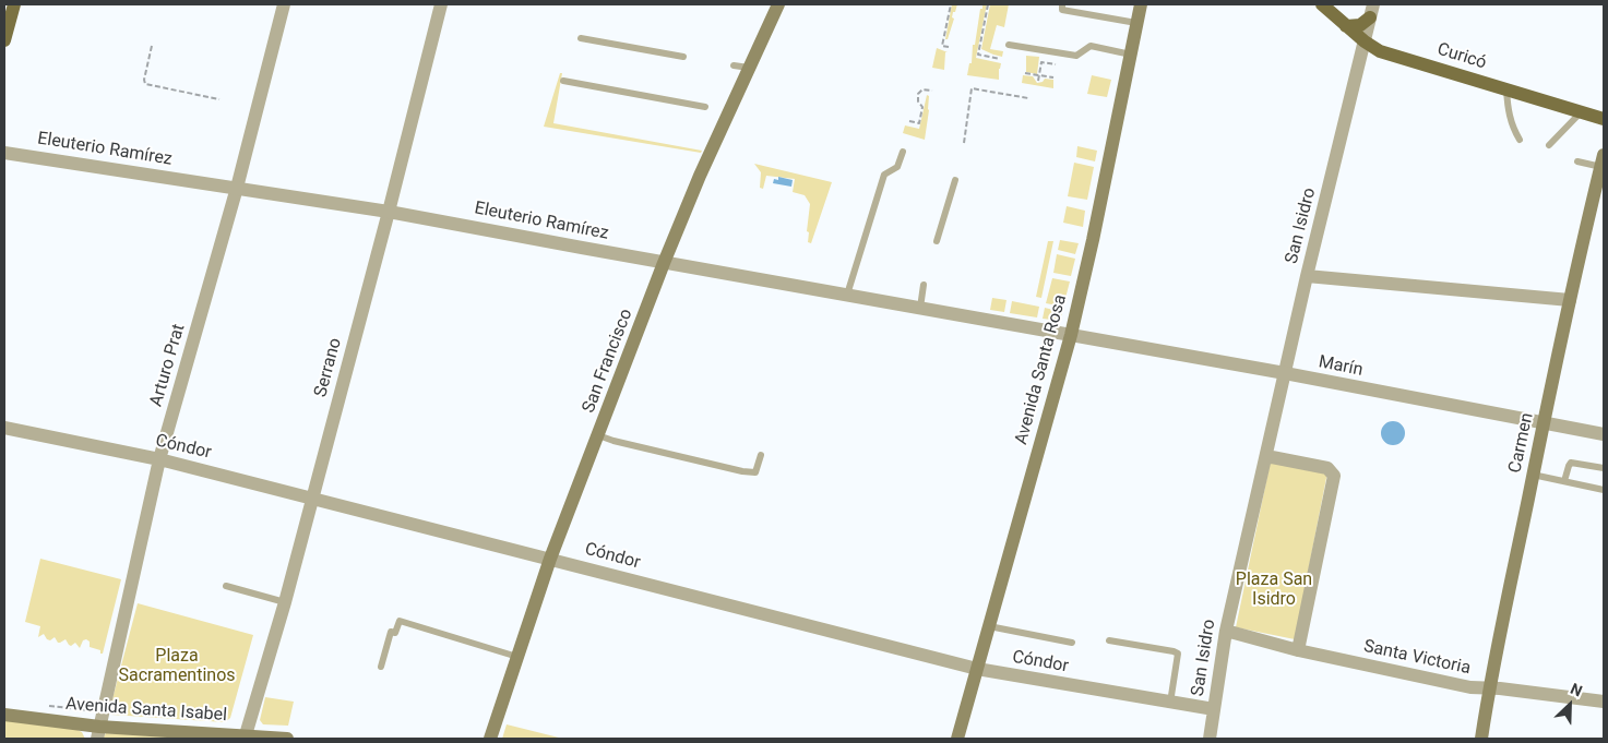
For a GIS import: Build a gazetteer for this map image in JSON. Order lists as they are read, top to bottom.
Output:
{
  "streets": {
    "main road": [
      "Curicó",
      "San Francisco",
      "Avenida Santa Rosa",
      "Carmen",
      "Avenida Santa Isabel"
    ],
    "street": [
      "Eleuterio Ramírez",
      "San Isidro",
      "Arturo Prat",
      "Marín",
      "Serrano",
      "Cóndor",
      "Santa Victoria"
    ]
  },
  "crossings": [
    ["Curicó", "San Isidro"],
    ["Eleuterio Ramírez", "San Francisco"],
    ["Eleuterio Ramírez", "Arturo Prat"],
    ["Eleuterio Ramírez", "Marín"],
    ["Eleuterio Ramírez", "Serrano"],
    ["Eleuterio Ramírez", "Avenida Santa Rosa"],
    ["San Isidro", "Marín"],
    ["San Isidro", "Cóndor"],
    ["San Isidro", "Santa Victoria"],
    ["San Francisco", "Cóndor"],
    ["Arturo Prat", "Cóndor"],
    ["Arturo Prat", "Avenida Santa Isabel"],
    ["Marín", "Avenida Santa Rosa"],
    ["Marín", "Carmen"],
    ["Serrano", "Cóndor"],
    ["Serrano", "Avenida Santa Isabel"],
    ["Avenida Santa Rosa", "Cóndor"],
    ["Carmen", "Santa Victoria"]
  ],
  "parks": ["Plaza San Isidro", "Plaza Sacramentinos"],
  "north": "top right"
}
